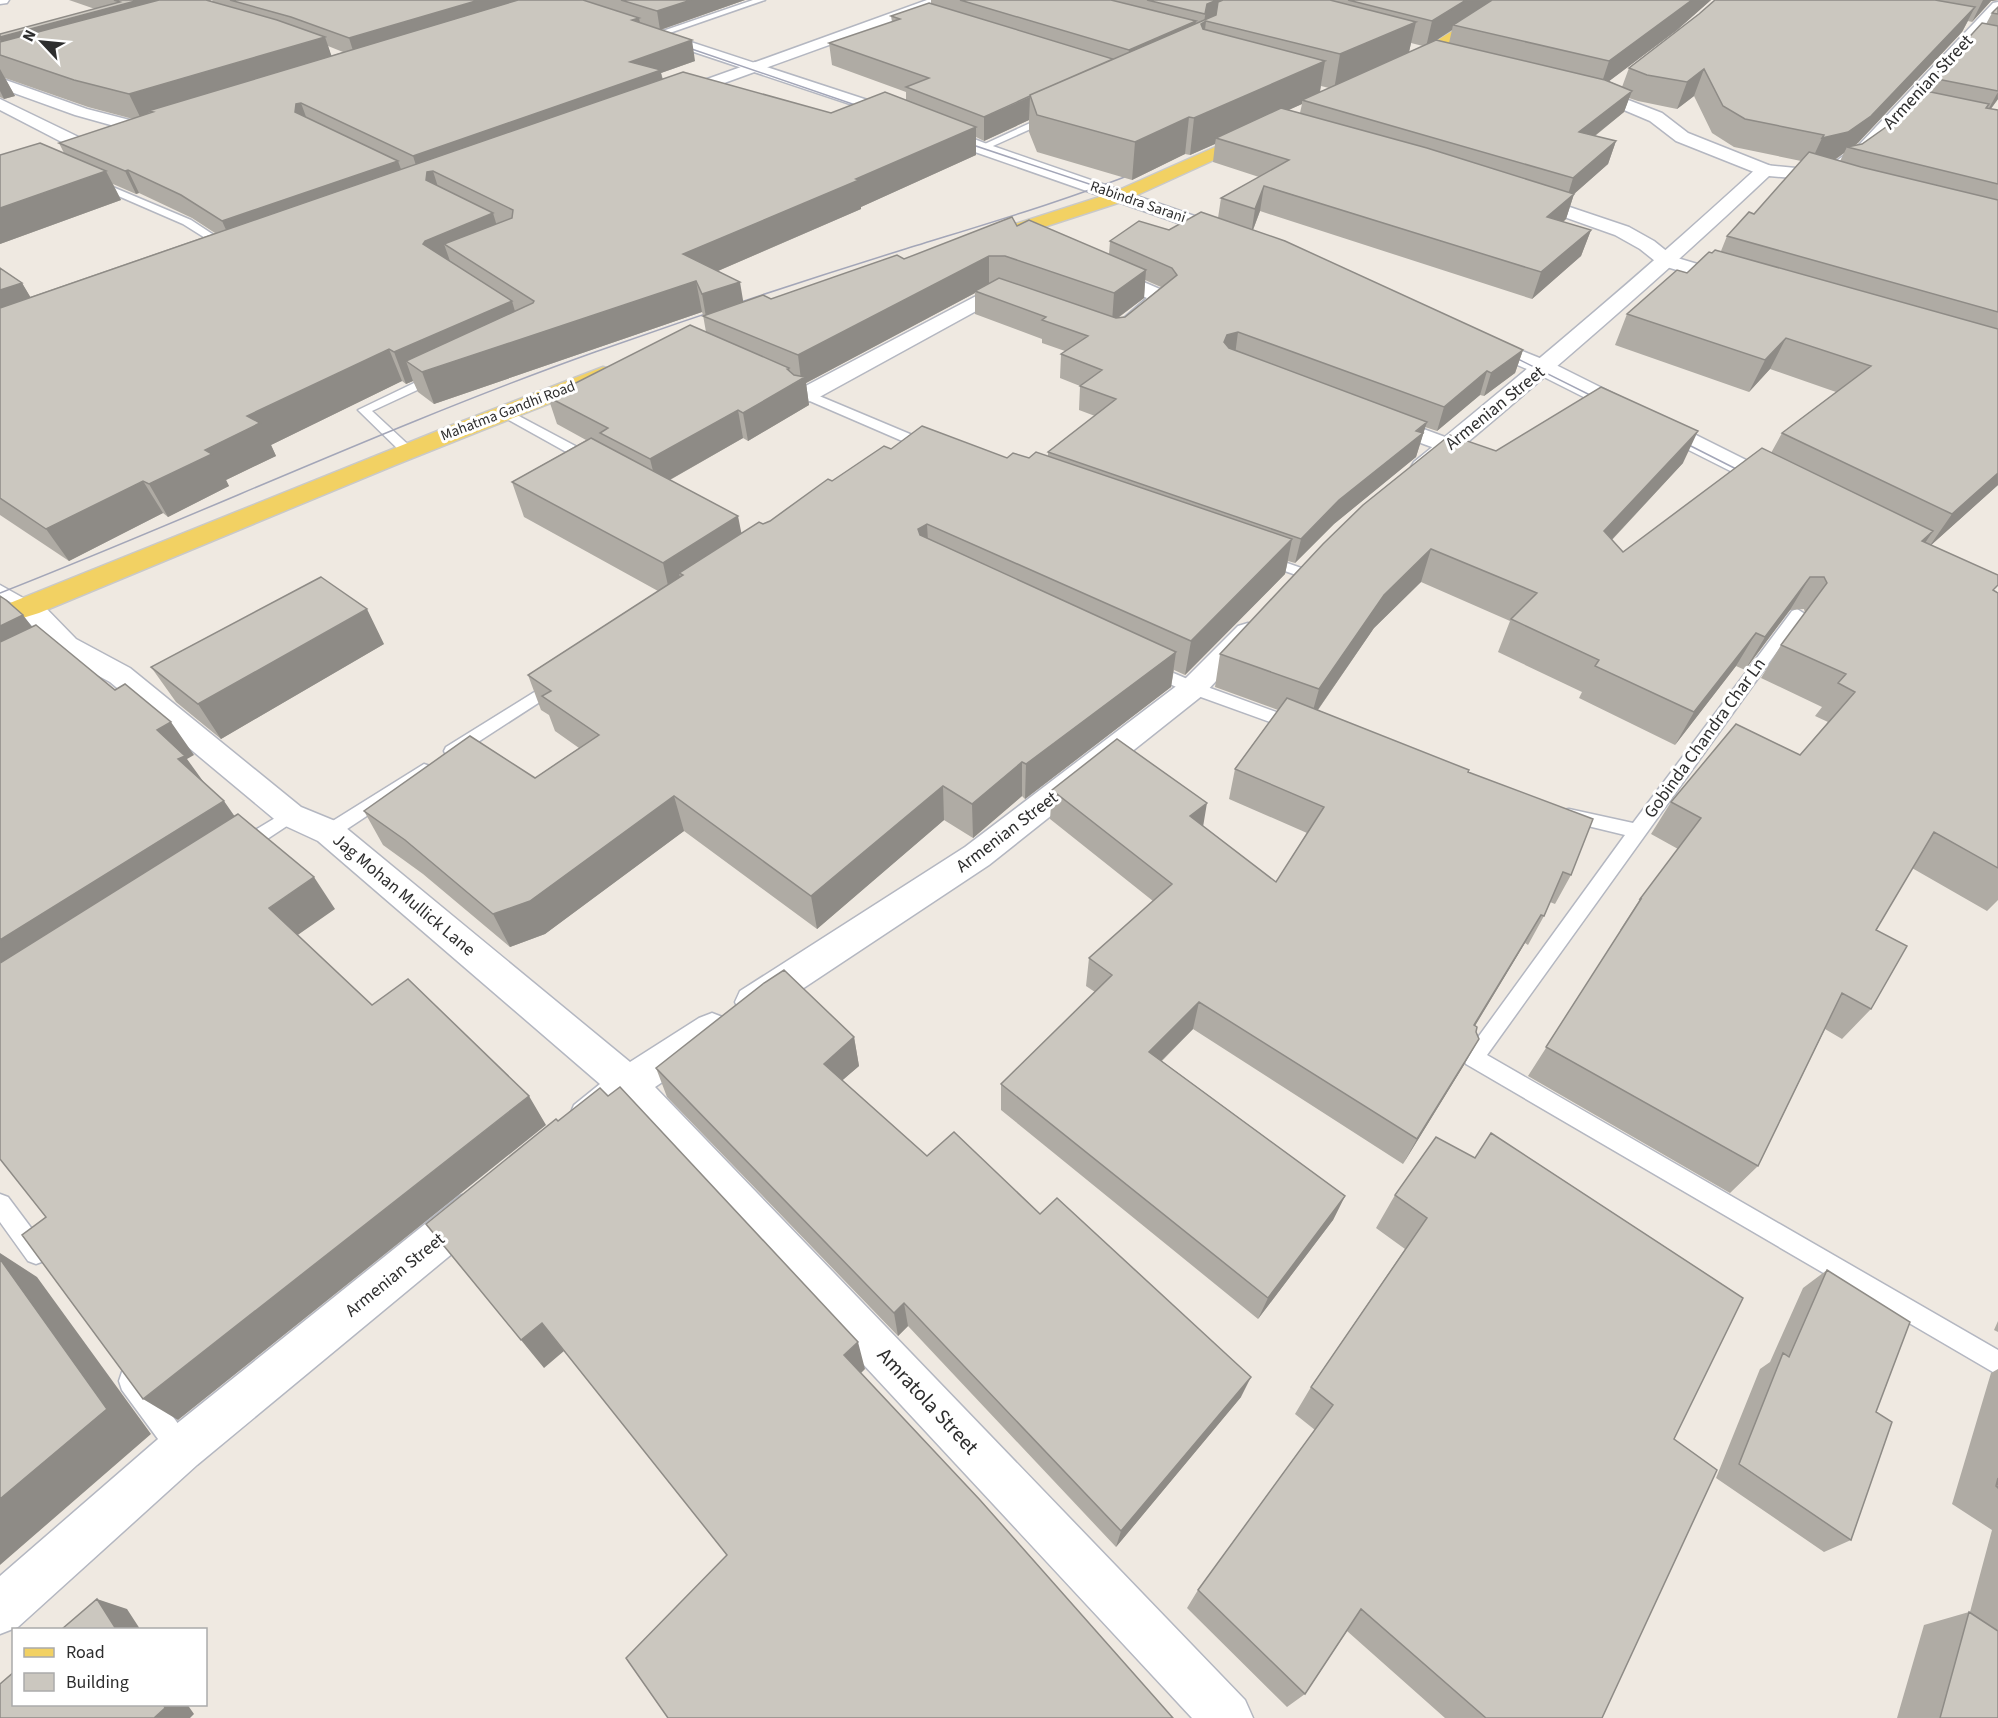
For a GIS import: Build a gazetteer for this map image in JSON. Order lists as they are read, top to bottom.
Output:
{
  "streets": {
    "main road": ["Mahatma Gandhi Road"],
    "street": [
      "Armenian Street",
      "Rabindra Sarani",
      "Jag Mohan Mullick Lane",
      "Amratola Street"
    ],
    "lane": ["Gobinda Chandra Char Ln"]
  },
  "crossings": [
    ["Armenian Street", "Jag Mohan Mullick Lane"],
    ["Armenian Street", "Amratola Street"],
    ["Mahatma Gandhi Road", "Jag Mohan Mullick Lane"],
    ["Jag Mohan Mullick Lane", "Amratola Street"]
  ],
  "legend": ["Road", "Building"],
  "north": "top left"
}
